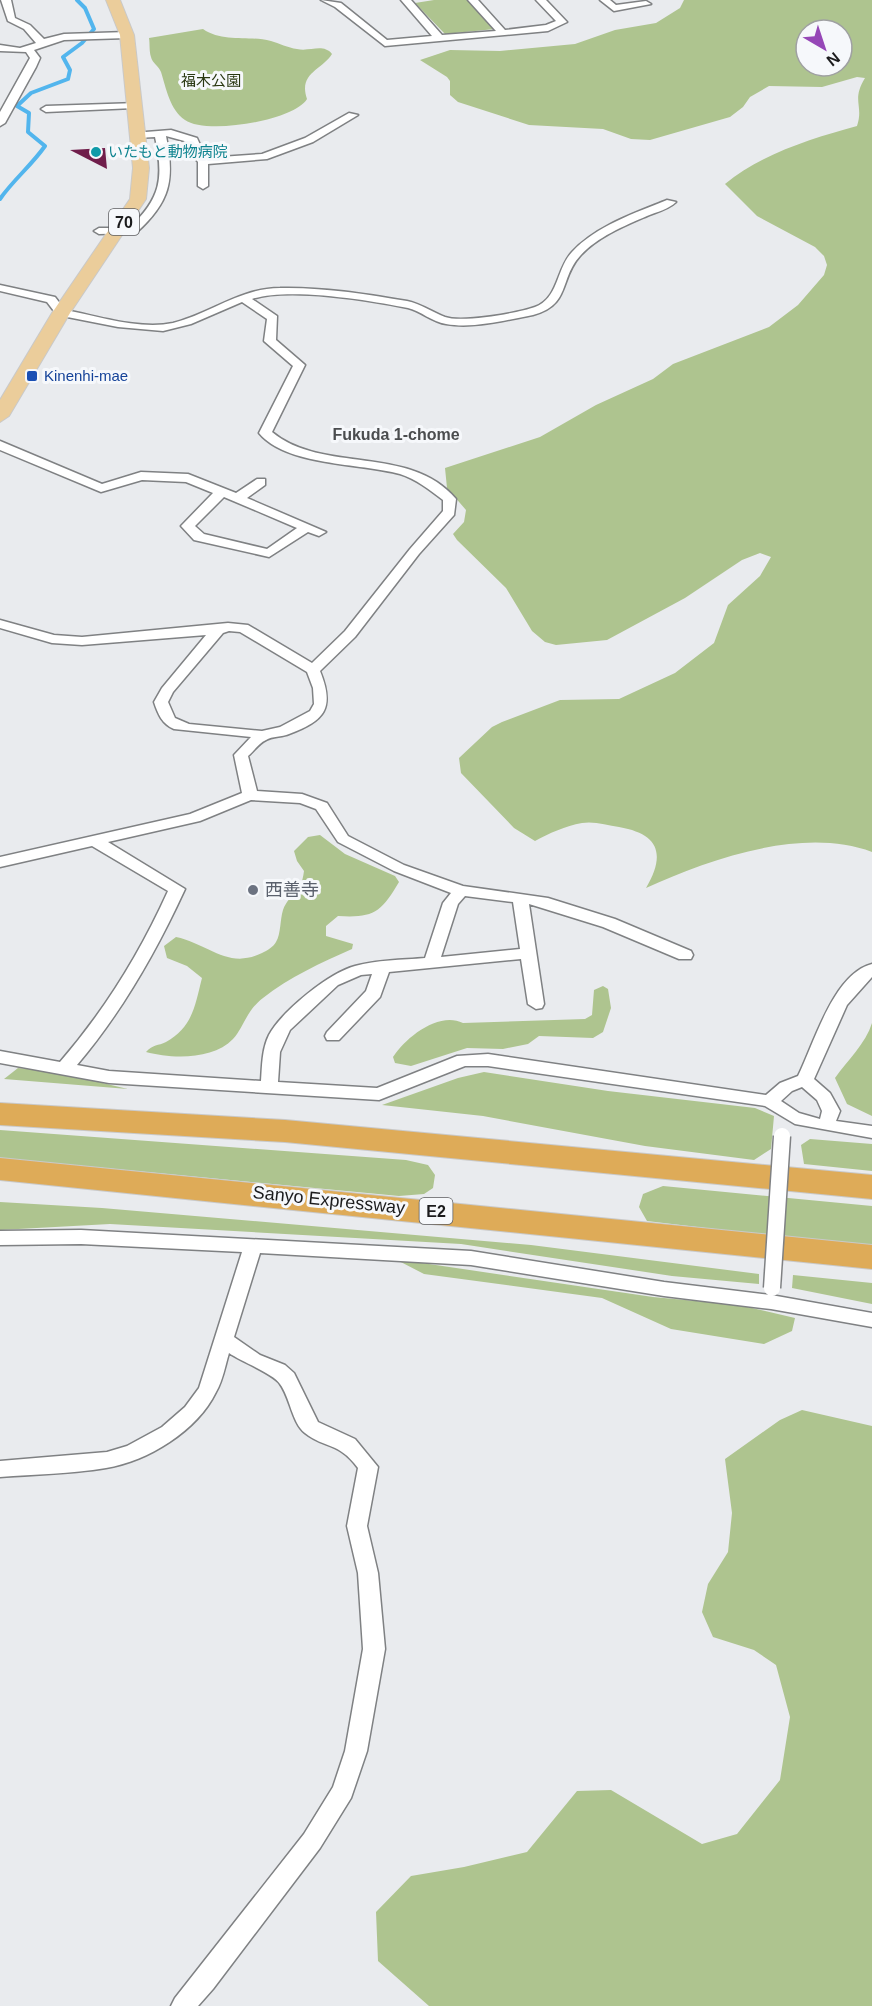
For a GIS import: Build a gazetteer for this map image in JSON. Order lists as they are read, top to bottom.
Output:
{
  "streets": {
    "highway": ["Sanyo Expressway", "E2"],
    "main road": ["70"]
  },
  "districts": ["Fukuda 1-chome"],
  "parks": ["福木公園"],
  "places": {
    "other": ["いたもと動物病院", "西善寺"],
    "transit": ["Kinenhi-mae"]
  },
  "north": "bottom right"
}
